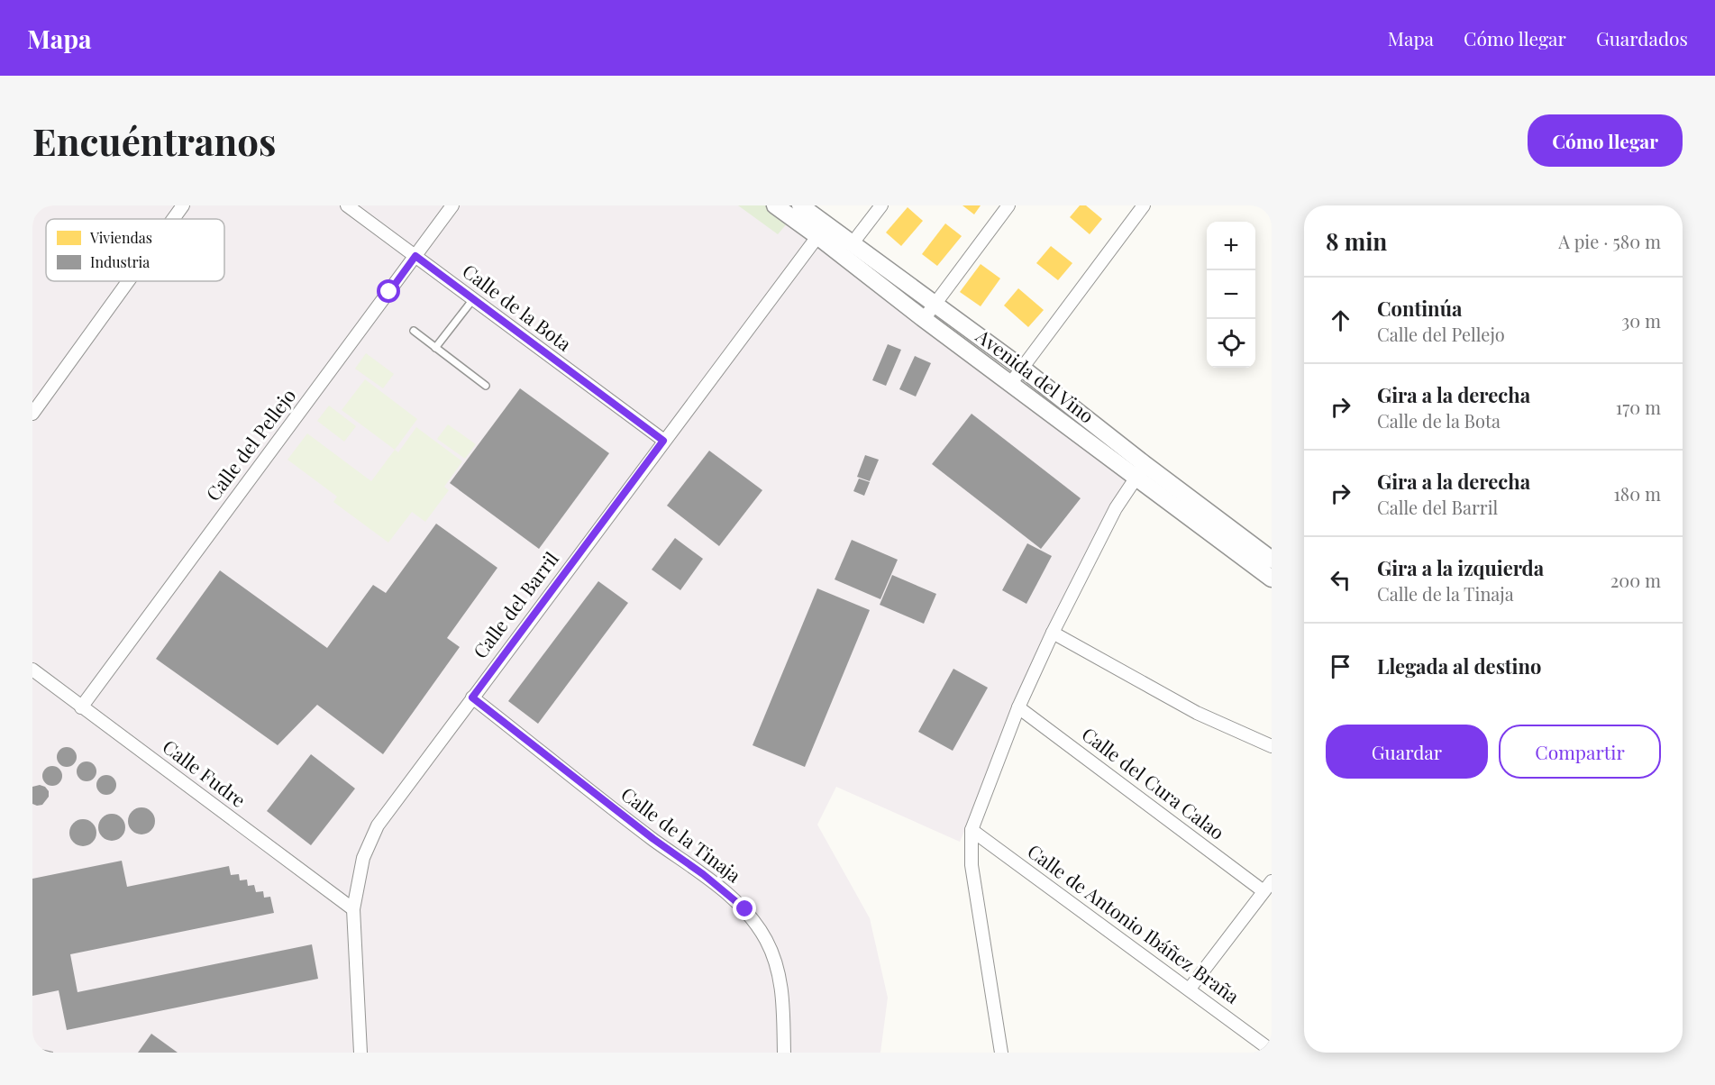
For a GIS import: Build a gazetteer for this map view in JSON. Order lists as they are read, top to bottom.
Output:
{
  "streets": {
    "street": [
      "Calle de la Bota",
      "Avenida del Vino",
      "Calle del Pellejo",
      "Calle del Barril",
      "Calle Fudre",
      "Calle del Cura Calao",
      "Calle de la Tinaja",
      "Calle de Antonio Ibáñez Braña"
    ]
  },
  "crossings": [
    ["Calle de la Bota", "Calle del Pellejo"],
    ["Calle de la Bota", "Calle del Barril"],
    ["Avenida del Vino", "Calle del Barril"],
    ["Calle del Pellejo", "Calle Fudre"],
    ["Calle del Barril", "Calle Fudre"],
    ["Calle del Barril", "Calle de la Tinaja"]
  ],
  "legend": ["Viviendas", "Industria"],
  "page": {
    "header": "Mapa",
    "nav": ["Mapa", "Cómo llegar", "Guardados"],
    "buttons": [
      "Cómo llegar",
      ["Guardar", "Compartir"]
    ],
    "title": "Encuéntranos",
    "heading": ["8 min", "A pie · 580 m"],
    "map_buttons": ["+", "−"],
    "list": [
      ["Continúa", "Calle del Pellejo", "30 m"],
      ["Gira a la derecha", "Calle de la Bota", "170 m"],
      ["Gira a la derecha", "Calle del Barril", "180 m"],
      ["Gira a la izquierda", "Calle de la Tinaja", "200 m"],
      "Llegada al destino"
    ]
  }
}
